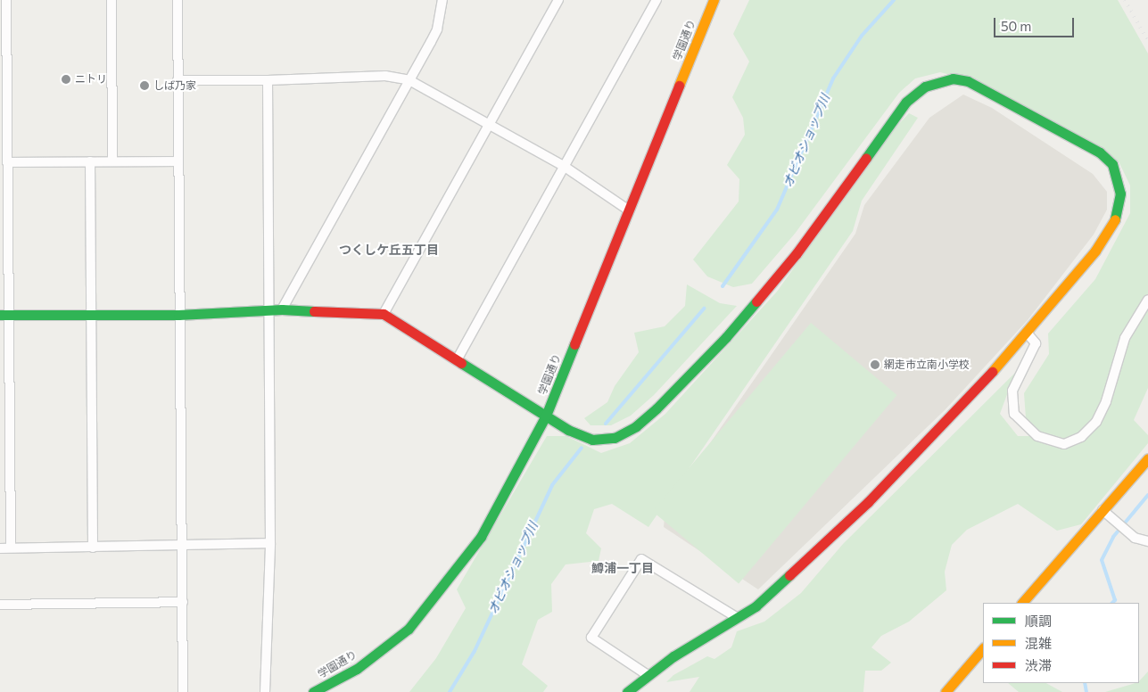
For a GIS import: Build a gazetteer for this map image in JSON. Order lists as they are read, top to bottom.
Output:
{
  "streets": {
    "street": ["学園通り"]
  },
  "districts": ["つくしケ丘五丁目", "鱒浦一丁目"],
  "water": ["オビオショップ川"],
  "places": ["ニトリ", "しば乃家", "網走市立南小学校"],
  "legend": ["順調", "混雑", "渋滞"],
  "scale_bar": "50 m"
}
